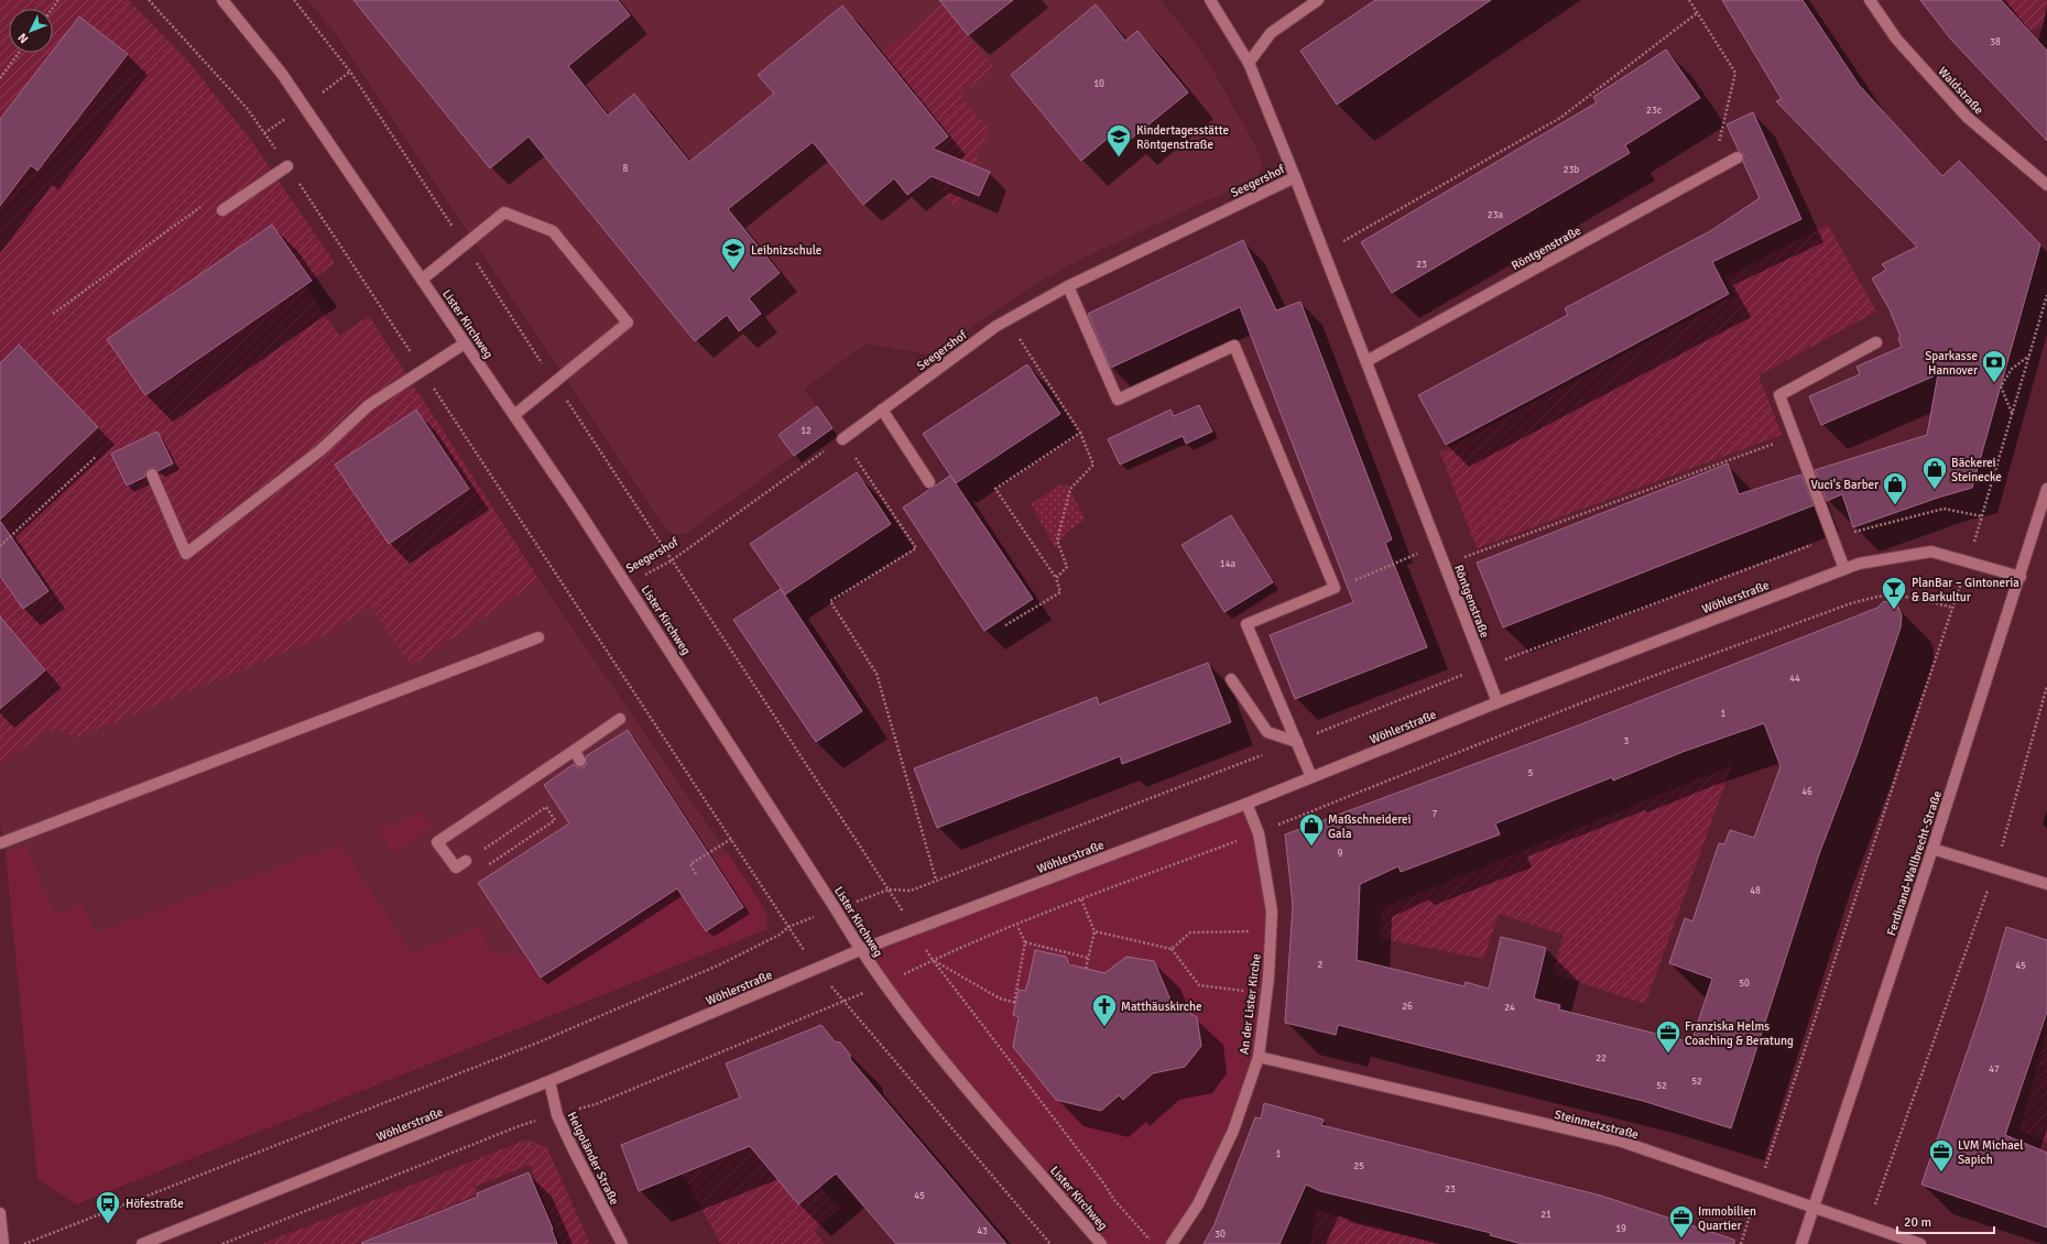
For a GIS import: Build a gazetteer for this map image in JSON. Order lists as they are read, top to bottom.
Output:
{
  "streets": {
    "street": [
      "Waldstraße",
      "Seegershof",
      "Röntgenstraße",
      "Lister Kirchweg",
      "Wöhlerstraße",
      "Ferdinand-Wallbrecht-Straße",
      "An der Lister Kirche",
      "Steinmetzstraße",
      "Helgoländer Straße"
    ]
  },
  "crossings": [
    ["Seegershof", "Röntgenstraße"],
    ["Seegershof", "Lister Kirchweg"],
    ["Röntgenstraße", "Wöhlerstraße"],
    ["Lister Kirchweg", "Wöhlerstraße"],
    ["Wöhlerstraße", "Ferdinand-Wallbrecht-Straße"],
    ["Wöhlerstraße", "An der Lister Kirche"],
    ["Wöhlerstraße", "Helgoländer Straße"],
    ["Ferdinand-Wallbrecht-Straße", "Steinmetzstraße"],
    ["An der Lister Kirche", "Steinmetzstraße"]
  ],
  "places": {
    "school or university": ["Kindertagesstätte Röntgenstraße", "Leibnizschule"],
    "bank": ["Sparkasse Hannover"],
    "shop": ["Bäckerei Steinecke", "Vuci's Barber", "Maßschneiderei Gala"],
    "bar": ["PlanBar – Gintoneria & Barkultur"],
    "church": ["Matthäuskirche"],
    "office": ["Franziska Helms Coaching & Beratung", "LVM Michael Sapich", "Immobilien Quartier"],
    "bus stop": ["Höfestraße"]
  },
  "house_numbers": [
    "38",
    "10",
    "23c",
    "8",
    "23b",
    "23a",
    "23",
    "12",
    "14a",
    "44",
    "1",
    "3",
    "5",
    "46",
    "7",
    "9",
    "48",
    "2",
    "45",
    "50",
    "26",
    "24",
    "22",
    "47",
    "52",
    "52",
    "1",
    "25",
    "23",
    "45",
    "21",
    "19",
    "43",
    "30"
  ],
  "scale_bar": "20 m",
  "north": "bottom left"
}
